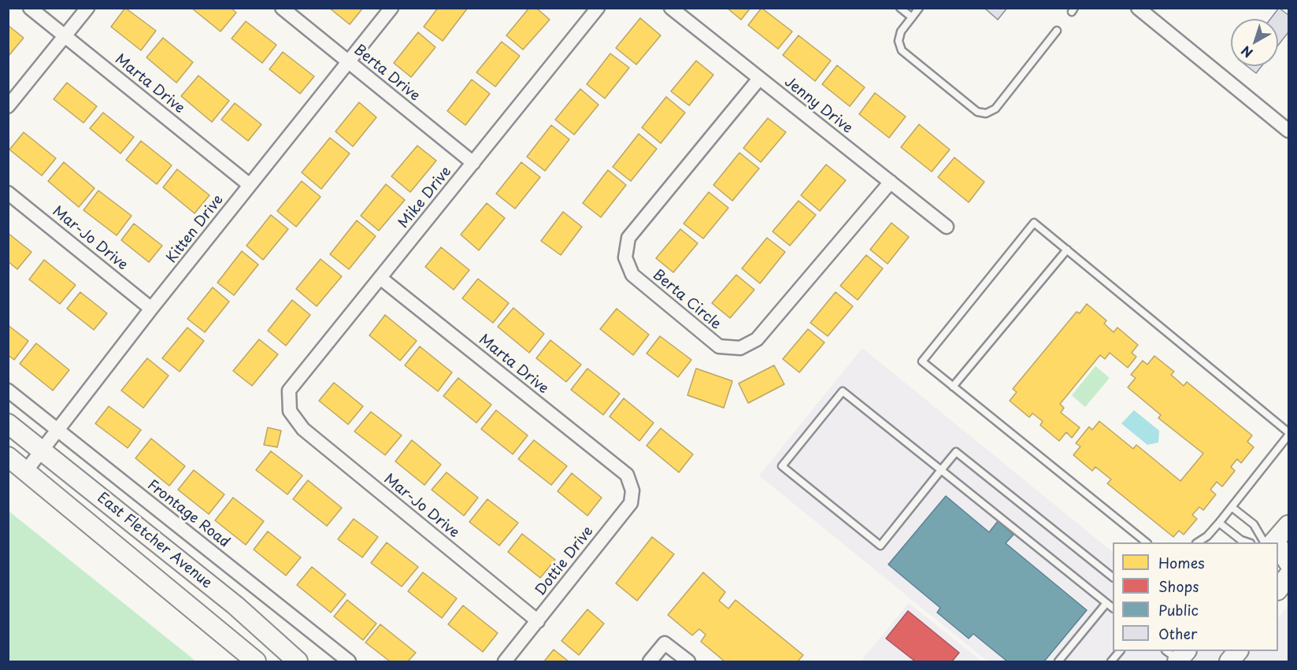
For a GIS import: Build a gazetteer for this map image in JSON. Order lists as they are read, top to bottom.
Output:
{
  "streets": {
    "main road": ["East Fletcher Avenue"],
    "street": [
      "Berta Drive",
      "Marta Drive",
      "Jenny Drive",
      "Mike Drive",
      "Kitten Drive",
      "Mar-Jo Drive",
      "Berta Circle",
      "Frontage Road",
      "Dottie Drive"
    ]
  },
  "crossings": [
    ["Berta Drive", "Mike Drive"],
    ["Berta Drive", "Kitten Drive"],
    ["Marta Drive", "Mike Drive"],
    ["Marta Drive", "Kitten Drive"],
    ["Marta Drive", "Dottie Drive"],
    ["Jenny Drive", "Berta Circle"],
    ["Mike Drive", "Mar-Jo Drive"],
    ["Kitten Drive", "Mar-Jo Drive"],
    ["Kitten Drive", "Frontage Road"],
    ["Kitten Drive", "East Fletcher Avenue"],
    ["Mar-Jo Drive", "Dottie Drive"]
  ],
  "legend": [
    "Homes",
    "Shops",
    "Public",
    "Other"
  ],
  "north": "bottom left"
}
